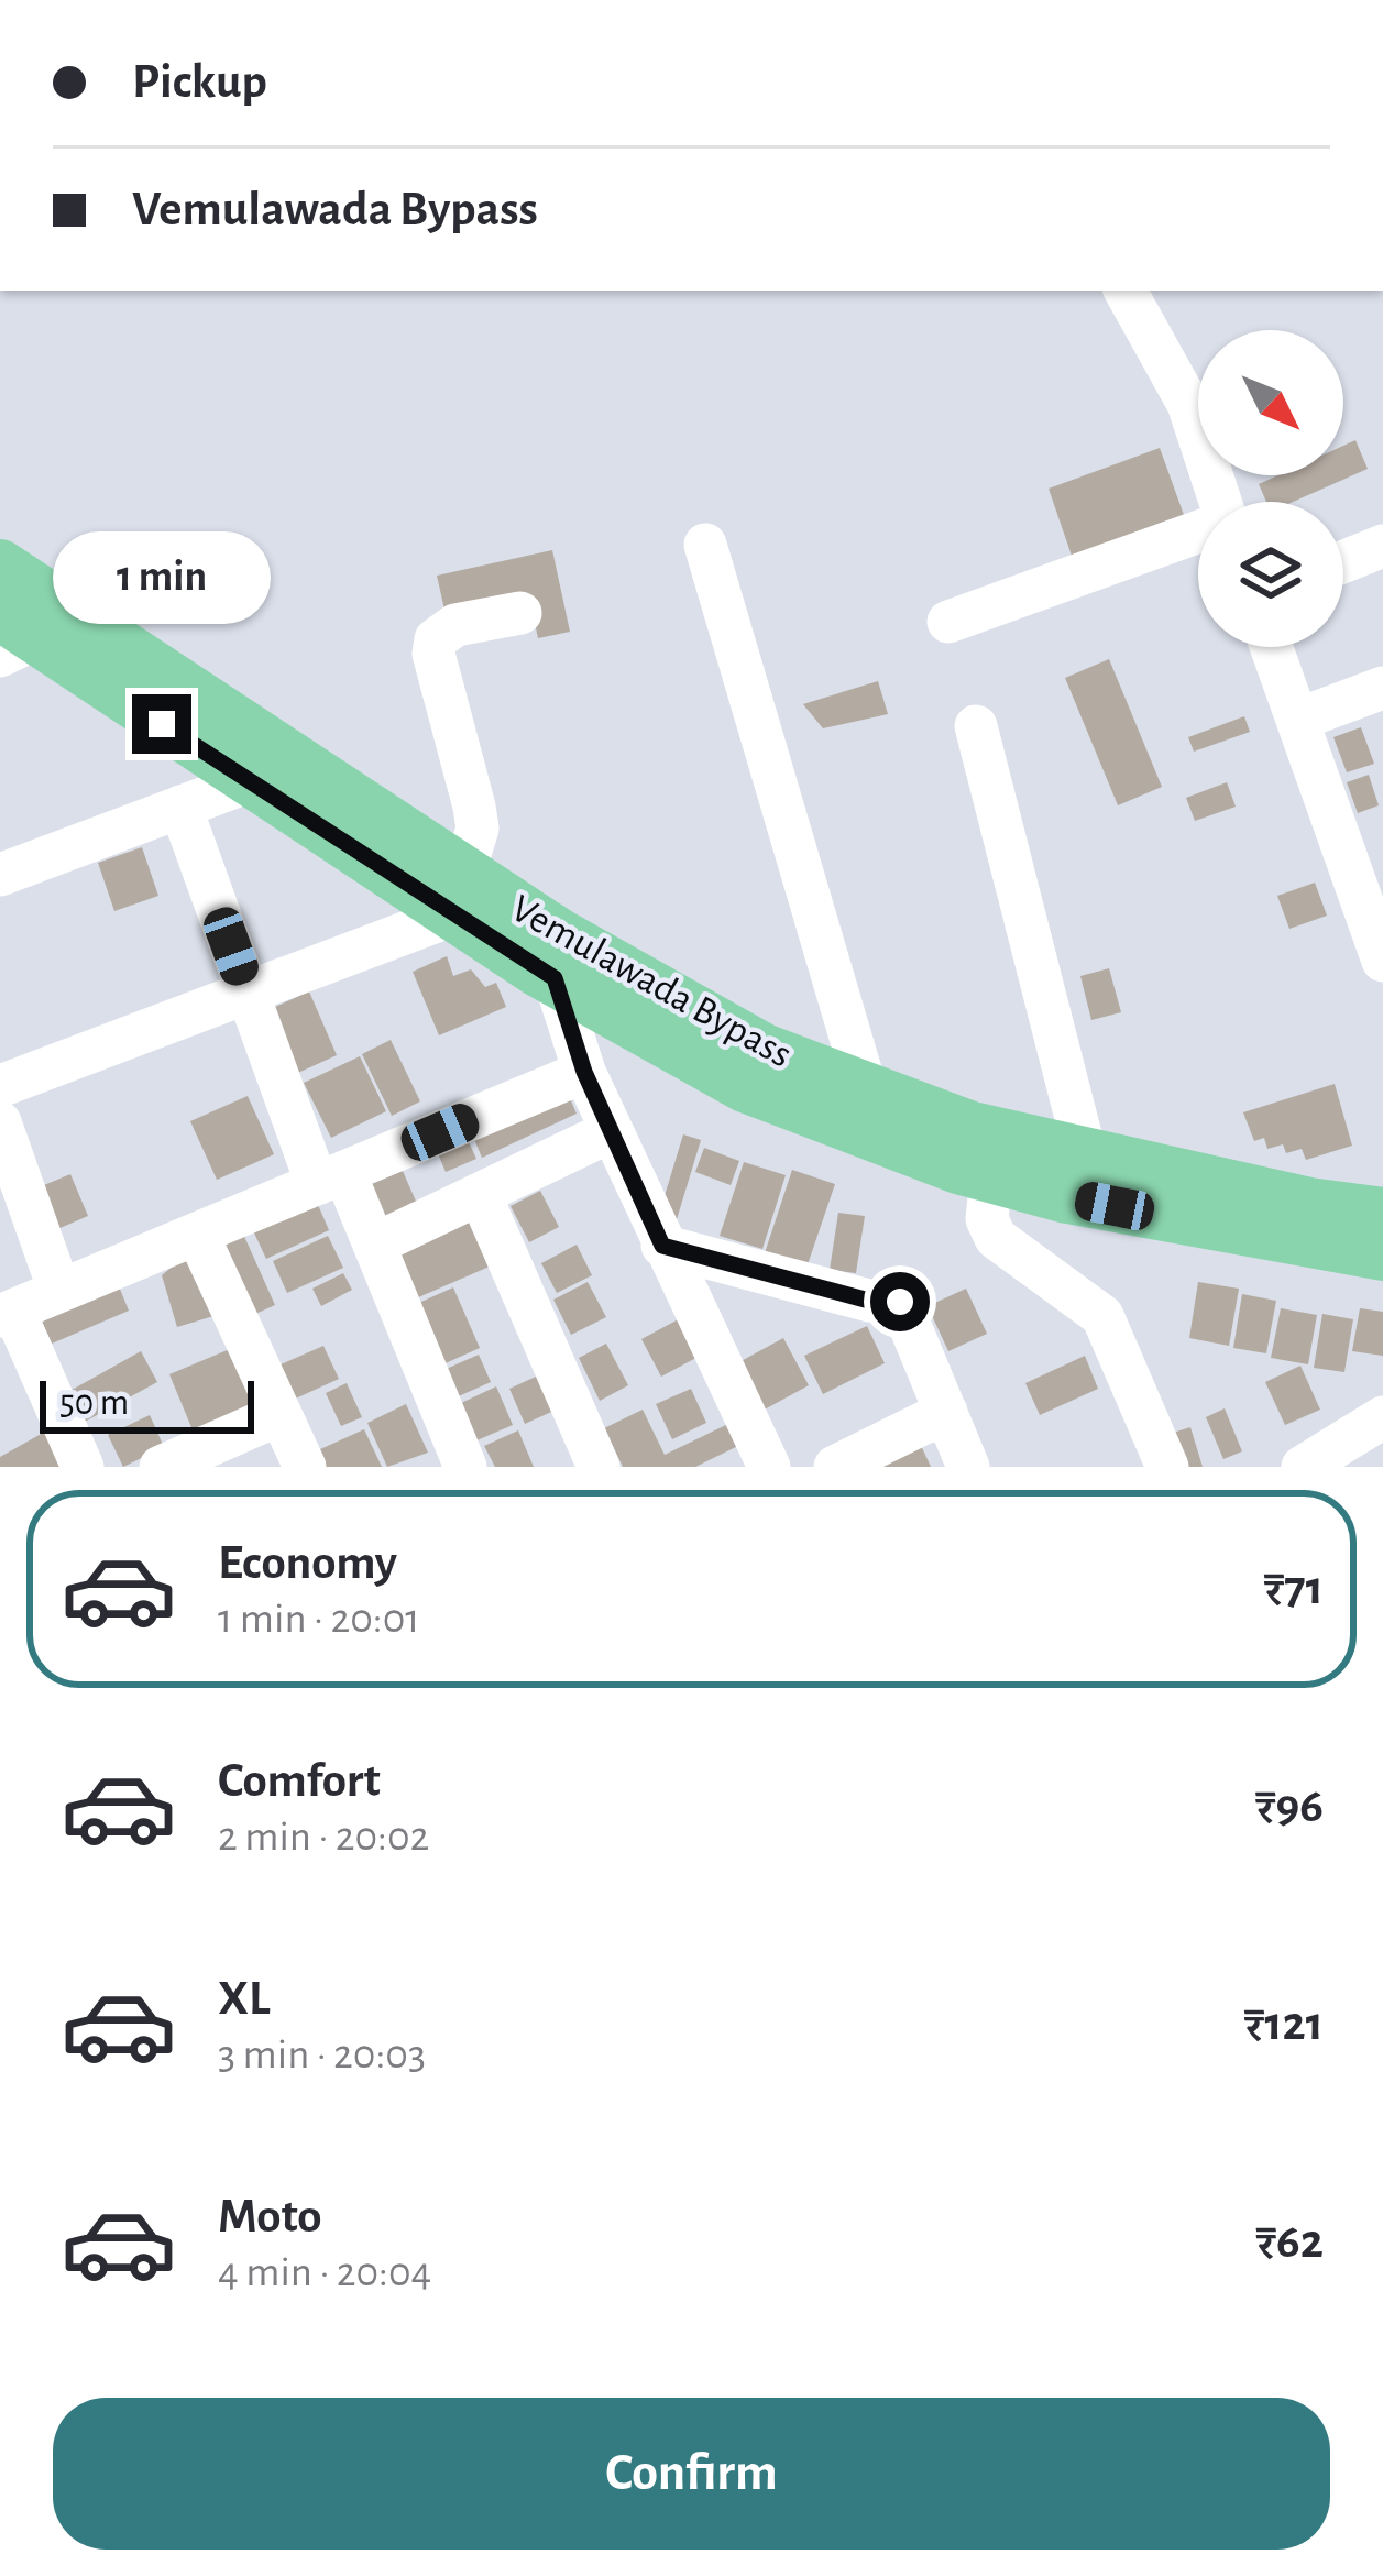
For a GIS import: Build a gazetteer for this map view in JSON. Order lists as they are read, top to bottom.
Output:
{
  "streets": {
    "main road": ["Vemulawada Bypass"]
  },
  "scale_bar": "50 m",
  "north": "bottom right",
  "page": {
    "banner": ["Pickup", "Vemulawada Bypass"],
    "bubble": "1 min",
    "scale": "50 m",
    "list": [
      {
        "name": "Economy",
        "note": "1 min · 20:01",
        "value": "₹71"
      },
      {
        "name": "Comfort",
        "note": "2 min · 20:02",
        "value": "₹96"
      },
      {
        "name": "XL",
        "note": "3 min · 20:03",
        "value": "₹121"
      },
      {
        "name": "Moto",
        "note": "4 min · 20:04",
        "value": "₹62"
      }
    ],
    "buttons": "Confirm"
  }
}
